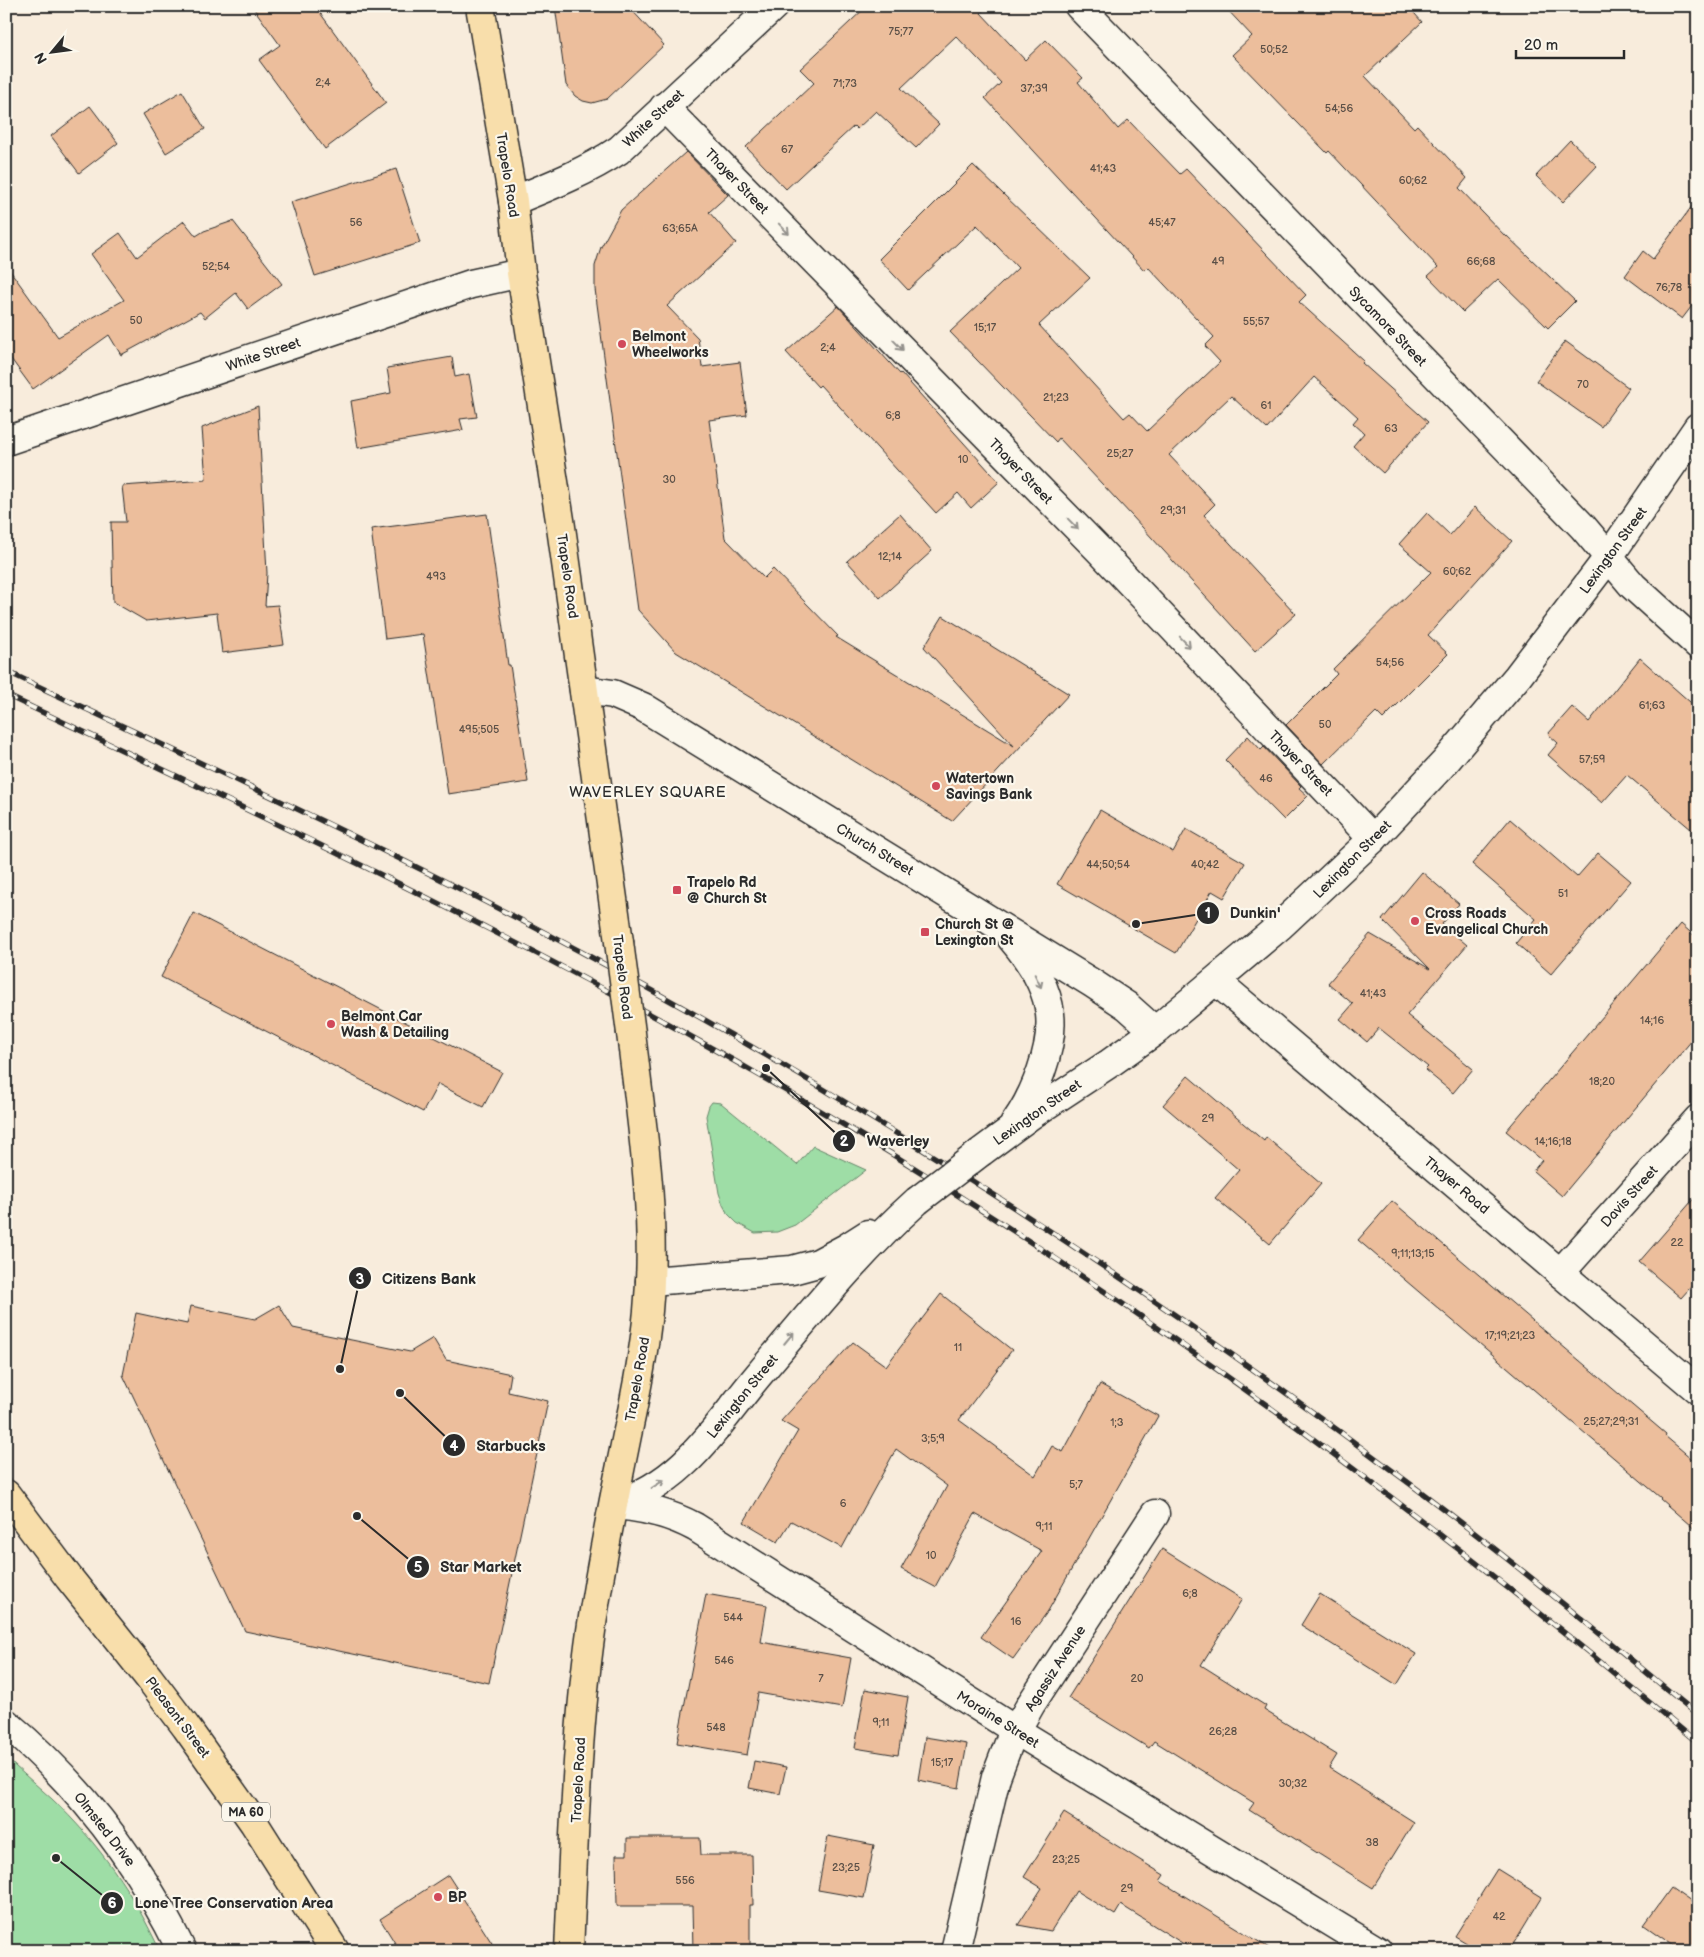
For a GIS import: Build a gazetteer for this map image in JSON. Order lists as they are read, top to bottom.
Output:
{
  "streets": {
    "main road": ["Trapelo Road", "Pleasant Street", "MA 60"],
    "street": [
      "White Street",
      "Thayer Street",
      "Sycamore Street",
      "Lexington Street",
      "Church Street",
      "Thayer Road",
      "Davis Street",
      "Agassiz Avenue",
      "Moraine Street",
      "Olmsted Drive"
    ]
  },
  "crossings": [
    ["White Street", "Trapelo Road"],
    ["White Street", "Thayer Street"],
    ["Trapelo Road", "Lexington Street"],
    ["Trapelo Road", "Church Street"],
    ["Trapelo Road", "Moraine Street"],
    ["Thayer Street", "Lexington Street"],
    ["Sycamore Street", "Lexington Street"],
    ["Lexington Street", "Church Street"],
    ["Lexington Street", "Thayer Road"],
    ["Lexington Street", "Moraine Street"],
    ["Thayer Road", "Davis Street"],
    ["Agassiz Avenue", "Moraine Street"]
  ],
  "one_way": ["Thayer Street"],
  "districts": ["WAVERLEY SQUARE"],
  "places": {
    "other": [
      "Belmont Wheelworks",
      "Watertown Savings Bank",
      "Cross Roads Evangelical Church",
      "Dunkin'",
      "Belmont Car Wash & Detailing",
      "Waverley",
      "Citizens Bank",
      "Starbucks",
      "Star Market",
      "Lone Tree Conservation Area",
      "BP"
    ],
    "transit": ["Trapelo Rd @ Church St", "Church St @ Lexington St"]
  },
  "house_numbers": [
    "75;77",
    "50;52",
    "2;4",
    "71;73",
    "37;39",
    "54;56",
    "67",
    "41;43",
    "60;62",
    "56",
    "45;47",
    "63;65A",
    "49",
    "66;68",
    "52;54",
    "76;78",
    "50",
    "55;57",
    "15;17",
    "2;4",
    "70",
    "21;23",
    "61",
    "6;8",
    "63",
    "25;27",
    "10",
    "30",
    "29;31",
    "12;14",
    "60;62",
    "493",
    "54;56",
    "61;63",
    "50",
    "495;505",
    "57;59",
    "46",
    "44;50;54",
    "40;42",
    "51",
    "41;43",
    "14;16",
    "18;20",
    "29",
    "14;16;18",
    "22",
    "9;11;13;15",
    "17;19;21;23",
    "11",
    "25;27;29;31",
    "1;3",
    "3;5;9",
    "5;7",
    "6",
    "9;11",
    "10",
    "6;8",
    "544",
    "16",
    "546",
    "7",
    "20",
    "9;11",
    "548",
    "26;28",
    "15;17",
    "30;32",
    "38",
    "23;25",
    "23;25",
    "556",
    "29",
    "42"
  ],
  "scale_bar": "20 m",
  "north": "bottom left"
}
